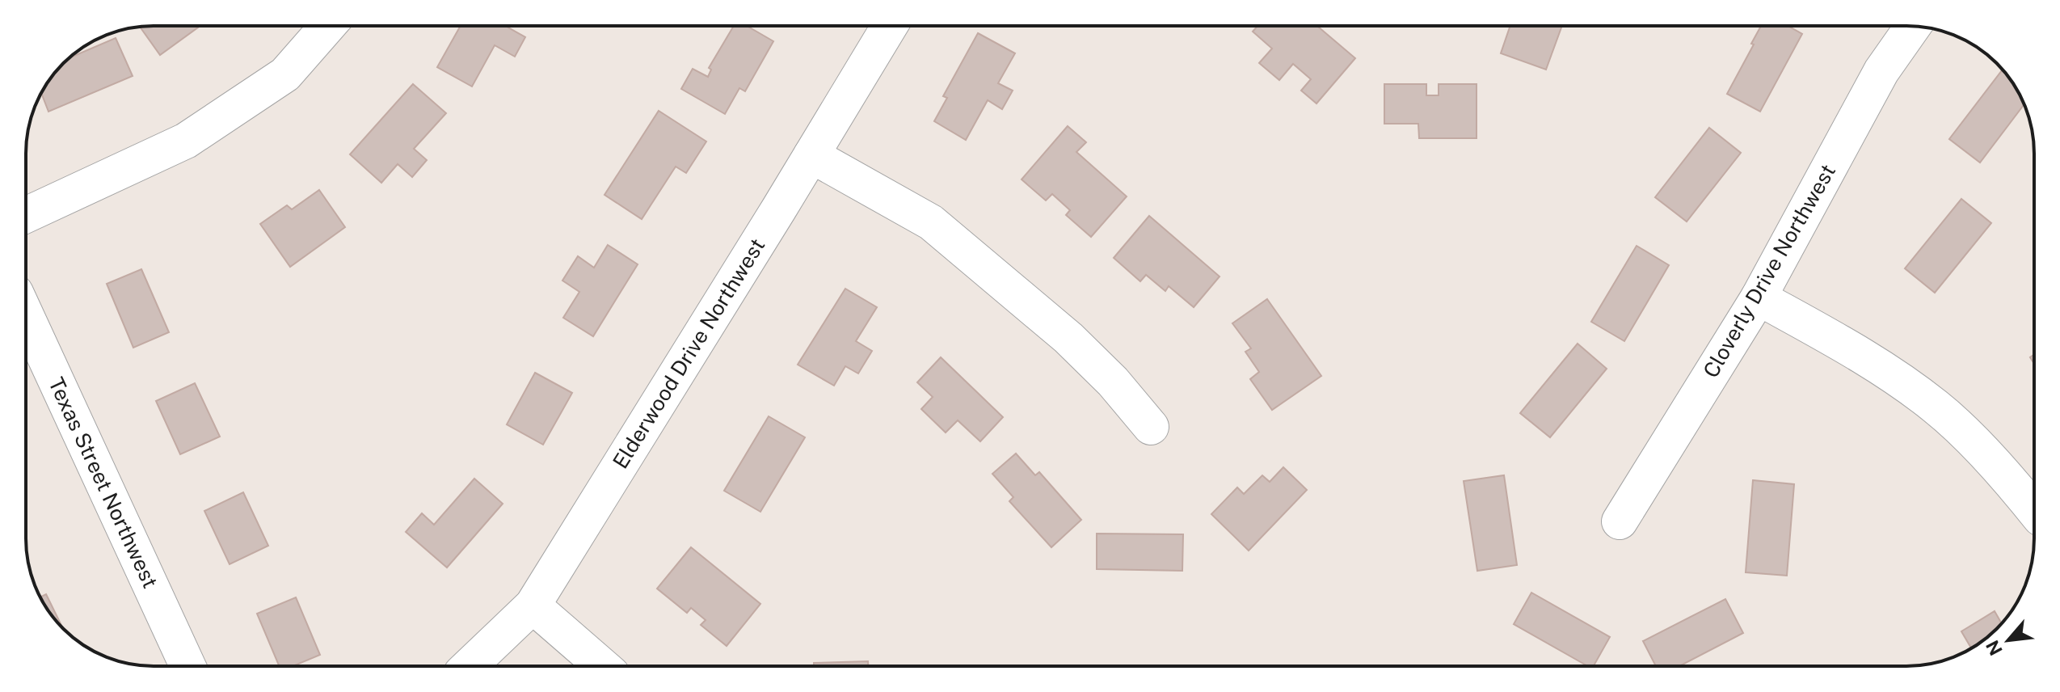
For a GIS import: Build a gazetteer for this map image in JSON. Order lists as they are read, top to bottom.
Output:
{
  "streets": {
    "street": ["Cloverly Drive Northwest", "Elderwood Drive Northwest", "Texas Street Northwest"]
  },
  "north": "bottom left"
}
